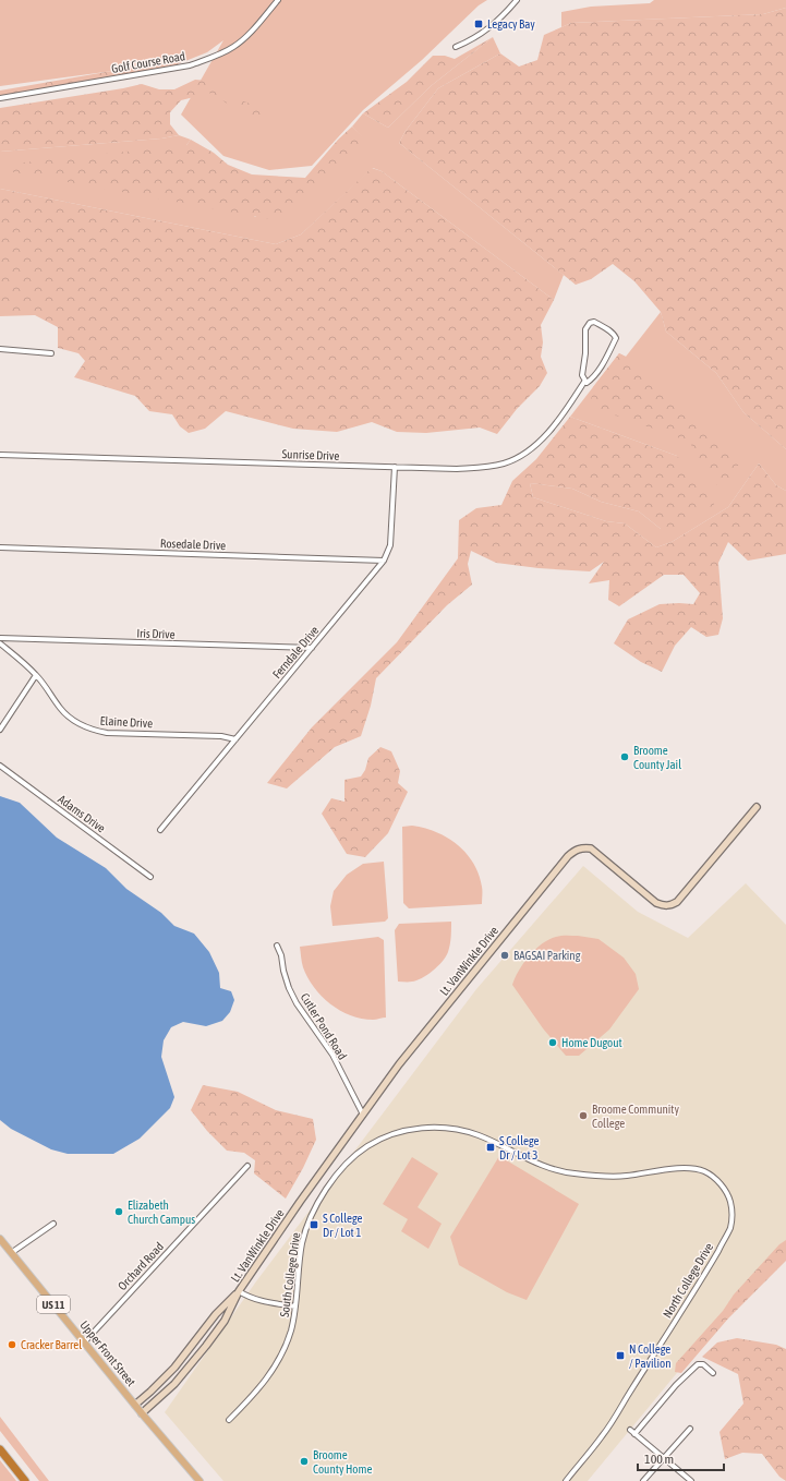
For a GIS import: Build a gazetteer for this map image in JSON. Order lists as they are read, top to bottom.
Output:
{
  "streets": {
    "main road": ["US 11", "Upper Front Street"],
    "street": [
      "Golf Course Road",
      "Sunrise Drive",
      "Rosedale Drive",
      "Iris Drive",
      "Ferndale Drive",
      "Elaine Drive",
      "Adams Drive",
      "Lt. VanWinkle Drive",
      "Cutler Pond Road",
      "Orchard Road",
      "South College Drive",
      "North College Drive"
    ]
  },
  "crossings": [
    ["Sunrise Drive", "Ferndale Drive"],
    ["Rosedale Drive", "Ferndale Drive"],
    ["Iris Drive", "Ferndale Drive"],
    ["Ferndale Drive", "Elaine Drive"],
    ["Lt. VanWinkle Drive", "Cutler Pond Road"],
    ["Lt. VanWinkle Drive", "Upper Front Street"],
    ["Orchard Road", "Upper Front Street"],
    ["South College Drive", "North College Drive"]
  ],
  "places": {
    "transit": [
      "Legacy Bay",
      "S College Dr / Lot 3",
      "S College Dr / Lot 1",
      "N College / Pavilion"
    ],
    "other": [
      "Broome County Jail",
      "BAGSAI Parking",
      "Home Dugout",
      "Broome Community College",
      "Elizabeth Church Campus",
      "Cracker Barrel",
      "Broome County Home"
    ]
  },
  "scale_bar": "100 m"
}
